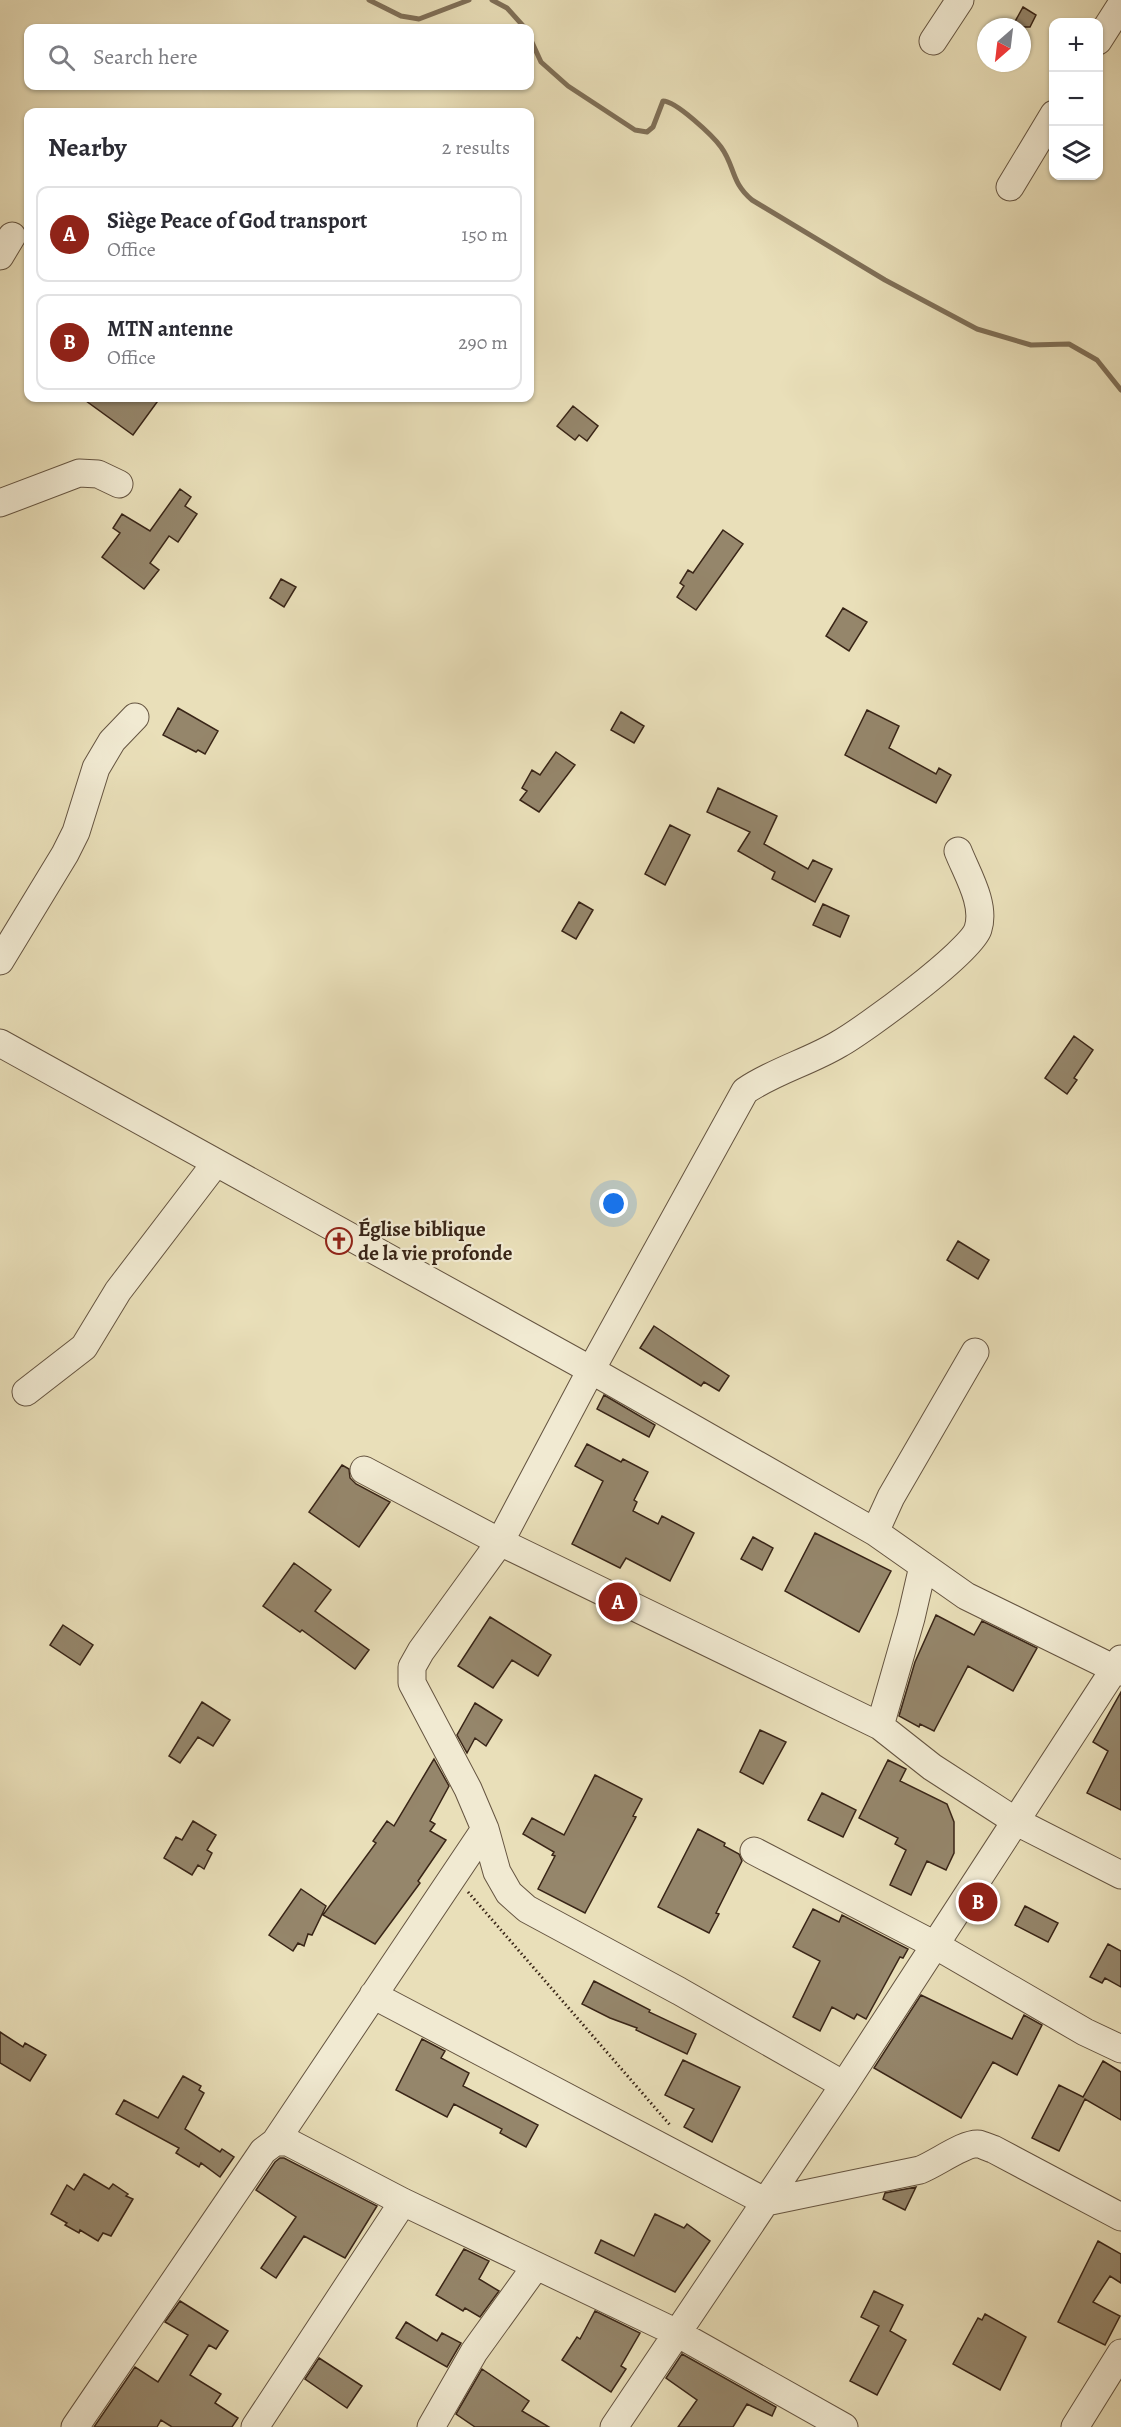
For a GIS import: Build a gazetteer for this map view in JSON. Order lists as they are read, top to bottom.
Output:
{
  "places": {
    "church": ["Église biblique de la vie profonde"]
  },
  "north": "bottom left",
  "page": {
    "map_buttons": ["+", "−"],
    "search": "Search here",
    "heading": ["Nearby", "2 results"],
    "list": [
      {
        "mark": "A",
        "name": "Siège Peace of God transport",
        "note": "Office",
        "value": "150 m"
      },
      {
        "mark": "B",
        "name": "MTN antenne",
        "note": "Office",
        "value": "290 m"
      }
    ],
    "pins": ["A", "B"]
  }
}
